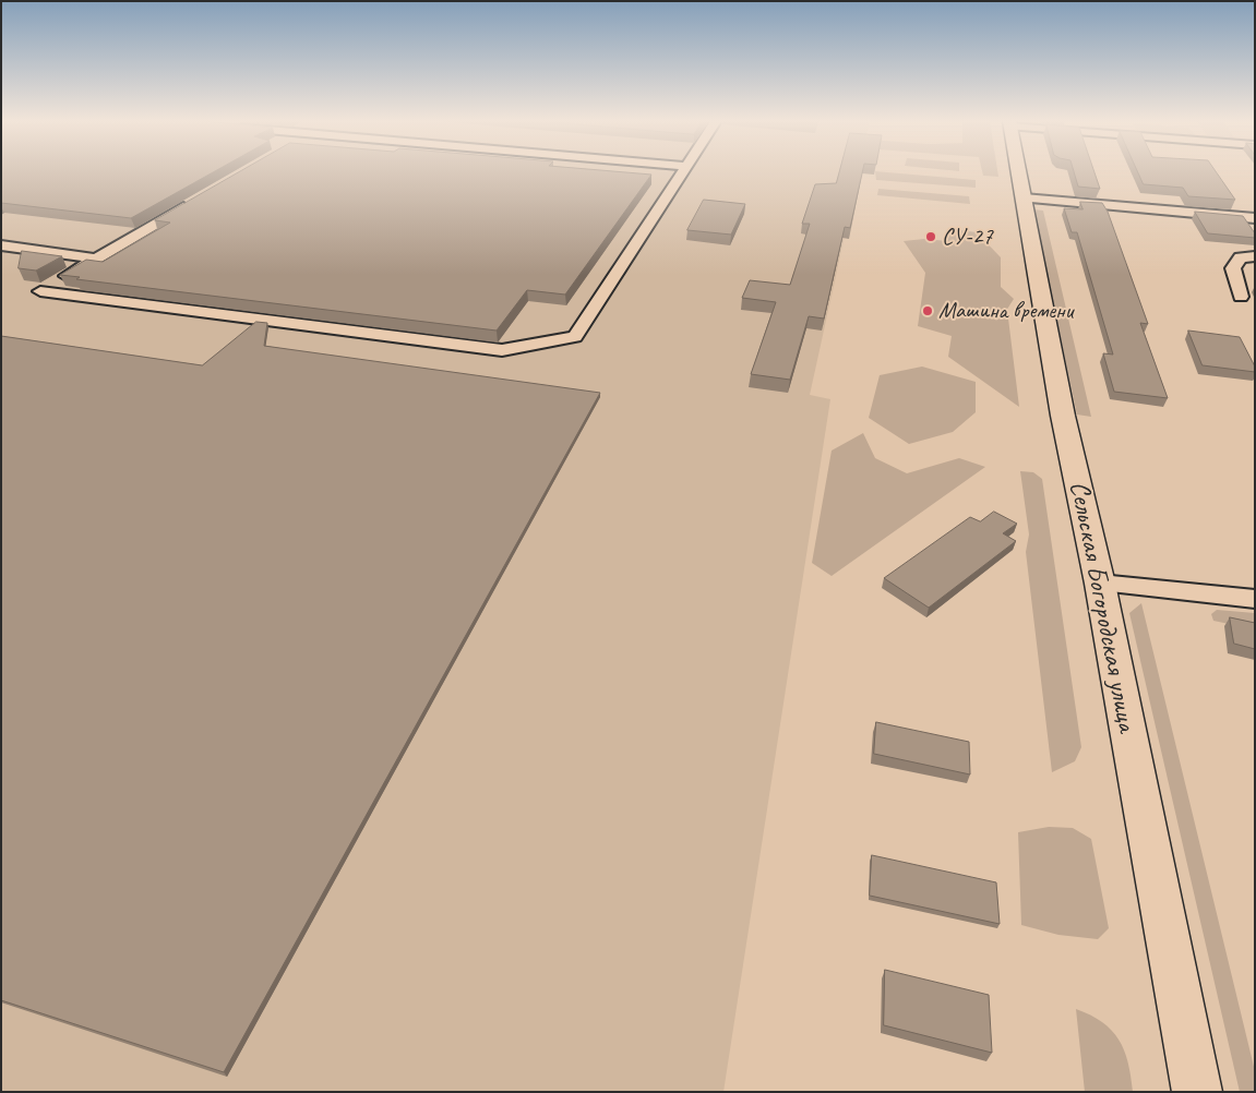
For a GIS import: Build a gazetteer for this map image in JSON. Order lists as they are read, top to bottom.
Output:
{
  "streets": {
    "main road": ["Сельская Богородская улица"]
  },
  "places": ["СУ-27", "Машина времени"]
}
